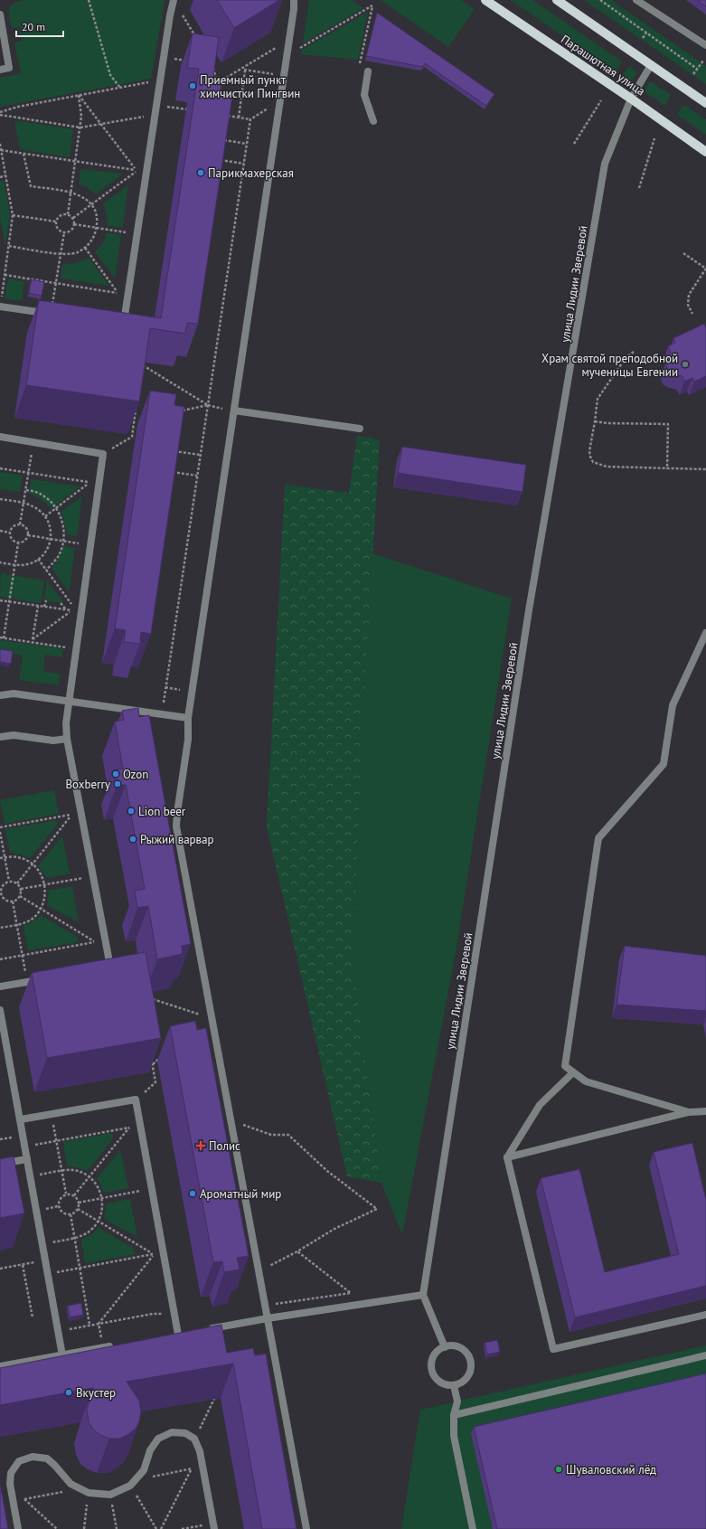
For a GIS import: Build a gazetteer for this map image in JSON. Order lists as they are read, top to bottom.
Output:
{
  "streets": {
    "main road": ["Парашютная улица"],
    "street": ["улица Лидии Зверевой"]
  },
  "crossings": [
    ["Парашютная улица", "улица Лидии Зверевой"]
  ],
  "places": {
    "other": [
      "Приемный пункт химчистки Пингвин",
      "Парикмахерская",
      "Храм святой преподобной мученицы Евгении",
      "Ozon",
      "Boxberry",
      "Lion beer",
      "Рыжий варвар",
      "Ароматный мир",
      "Вкустер",
      "Шуваловский лёд"
    ],
    "health": ["Полис"]
  },
  "scale_bar": "20 m"
}
